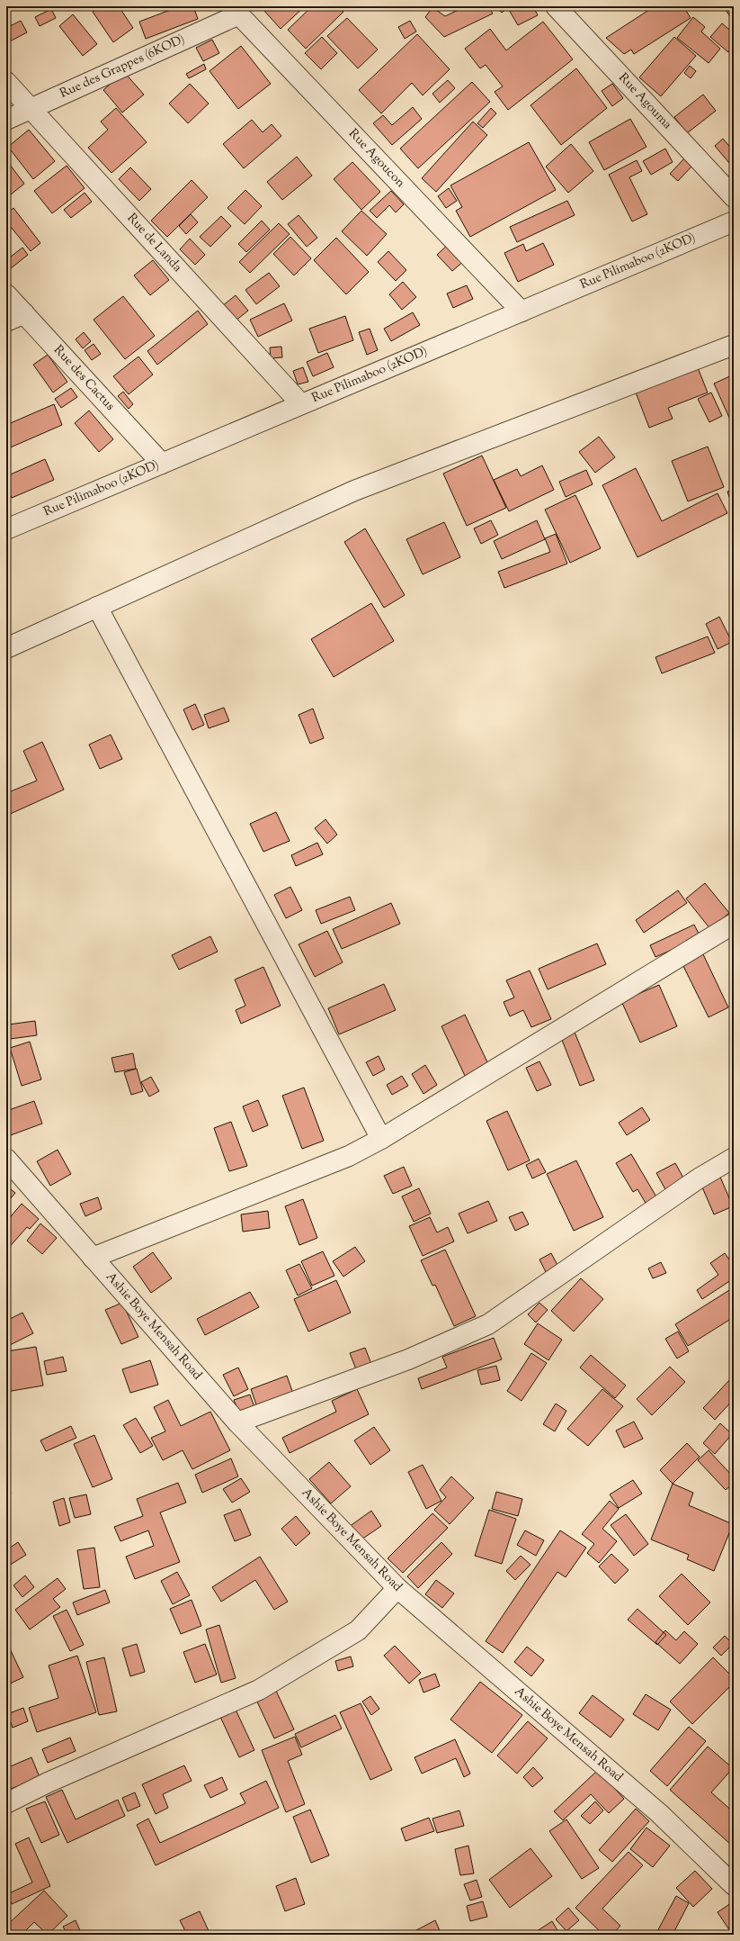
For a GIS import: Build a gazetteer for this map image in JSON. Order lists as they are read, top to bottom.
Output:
{
  "streets": {
    "street": [
      "Rue des Grappes (6KOD)",
      "Rue Agouma",
      "Rue Agoucon",
      "Rue de Landa",
      "Rue Pilimaboo (2KOD)",
      "Rue des Cactus",
      "Ashie Boye Mensah Road"
    ]
  },
  "crossings": [
    ["Rue des Grappes (6KOD)", "Rue Agoucon"],
    ["Rue des Grappes (6KOD)", "Rue de Landa"],
    ["Rue Agoucon", "Rue Pilimaboo (2KOD)"],
    ["Rue de Landa", "Rue Pilimaboo (2KOD)"],
    ["Rue Pilimaboo (2KOD)", "Rue des Cactus"]
  ]
}
